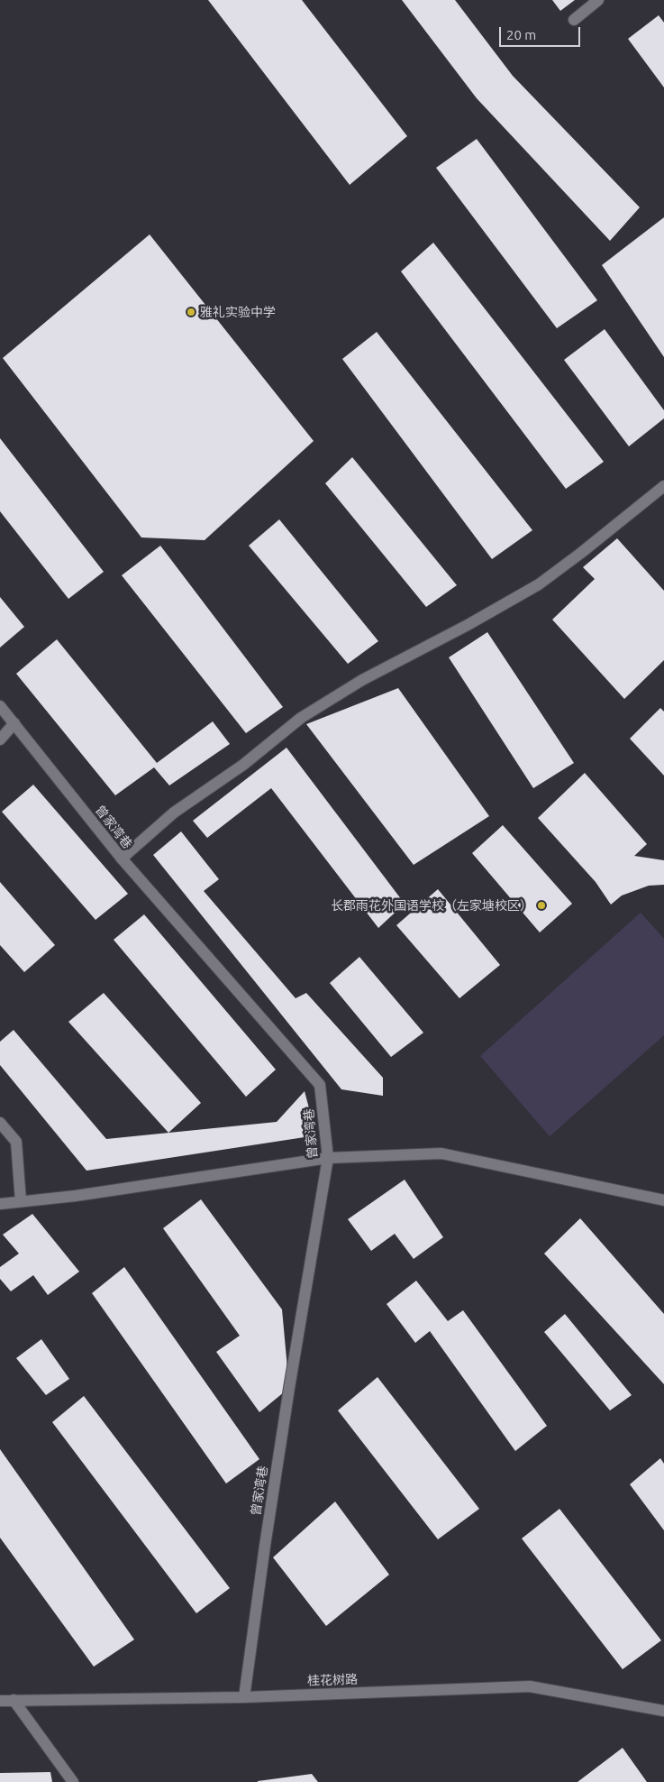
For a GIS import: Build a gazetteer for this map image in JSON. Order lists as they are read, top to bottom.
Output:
{
  "streets": {
    "street": ["曾家湾巷", "桂花树路"]
  },
  "crossings": [
    ["曾家湾巷", "桂花树路"]
  ],
  "places": ["雅礼实验中学", "长郡雨花外国语学校（左家塘校区）"],
  "scale_bar": "20 m"
}
